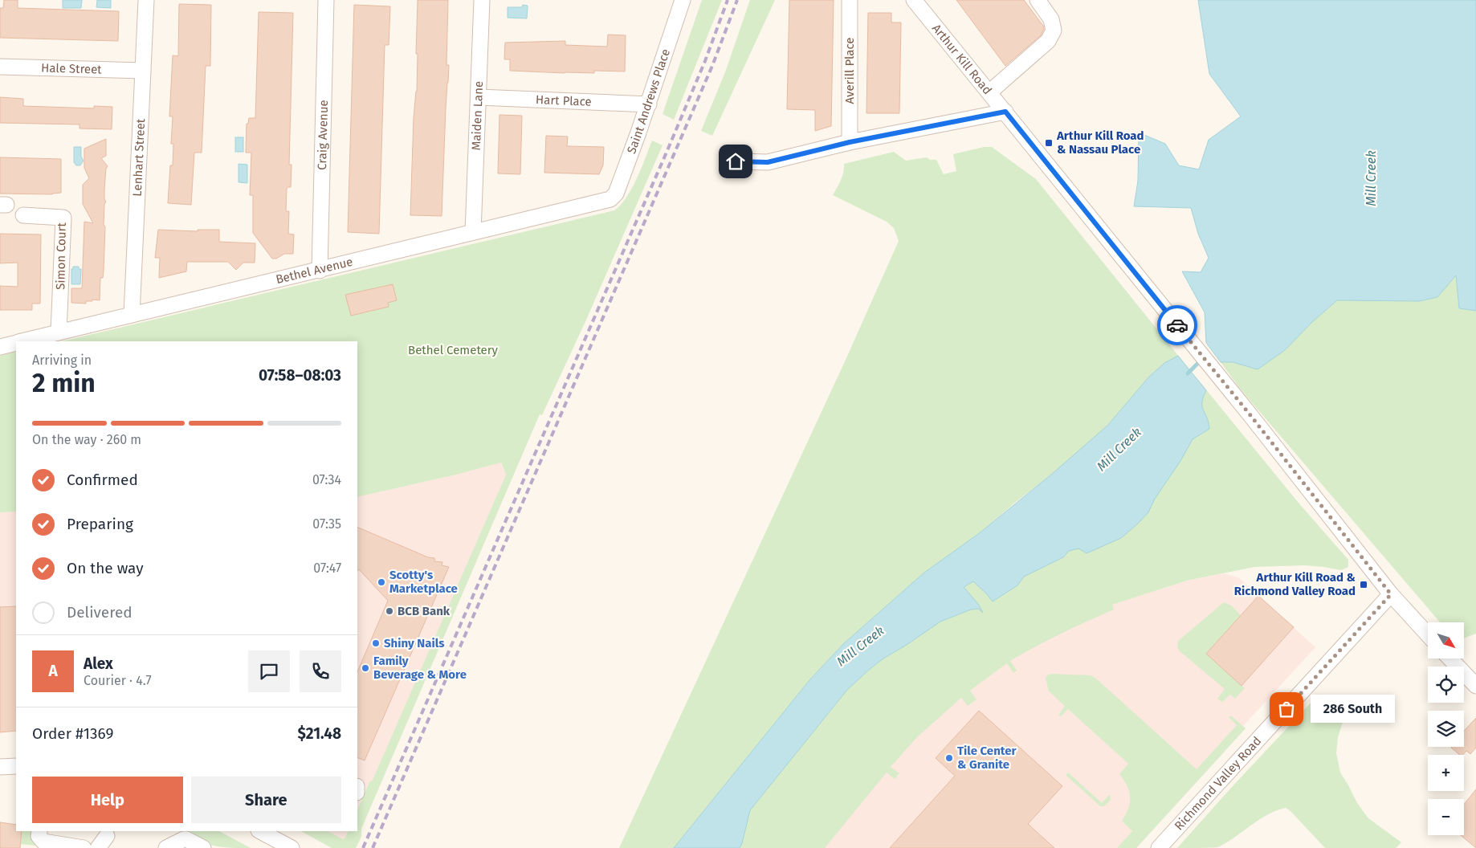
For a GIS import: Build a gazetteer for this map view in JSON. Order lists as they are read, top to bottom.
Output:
{
  "streets": {
    "street": [
      "Arthur Kill Road",
      "Hale Street",
      "Averill Place",
      "Hart Place",
      "Saint Andrews Place",
      "Maiden Lane",
      "Craig Avenue",
      "Lenhart Street",
      "Simon Court",
      "Bethel Avenue",
      "Richmond Valley Road"
    ]
  },
  "crossings": [
    ["Arthur Kill Road", "Richmond Valley Road"],
    ["Hale Street", "Lenhart Street"],
    ["Hart Place", "Saint Andrews Place"],
    ["Hart Place", "Maiden Lane"],
    ["Saint Andrews Place", "Bethel Avenue"],
    ["Maiden Lane", "Bethel Avenue"],
    ["Craig Avenue", "Bethel Avenue"],
    ["Lenhart Street", "Bethel Avenue"],
    ["Simon Court", "Bethel Avenue"]
  ],
  "water": ["Mill Creek"],
  "parks": ["Bethel Cemetery"],
  "places": {
    "transit": ["Arthur Kill Road & Nassau Place", "Arthur Kill Road & Richmond Valley Road"],
    "other": [
      "Scotty's Marketplace",
      "BCB Bank",
      "Shiny Nails",
      "Family Beverage & More",
      "286 South",
      "Tile Center & Granite"
    ]
  },
  "north": "bottom right",
  "page": {
    "heading": ["2 min", "Arriving in", "07:58–08:03"],
    "panel": [
      "Alex",
      "Courier · 4.7",
      "Order #1369",
      "$21.48"
    ],
    "bar": "On the way · 260 m",
    "list": [
      ["Confirmed", "07:34"],
      ["Preparing", "07:35"],
      ["On the way", "07:47"],
      "Delivered"
    ],
    "map_buttons": ["+", "−"],
    "round": "A",
    "bubble": "286 South",
    "buttons": ["Help", "Share"]
  }
}
